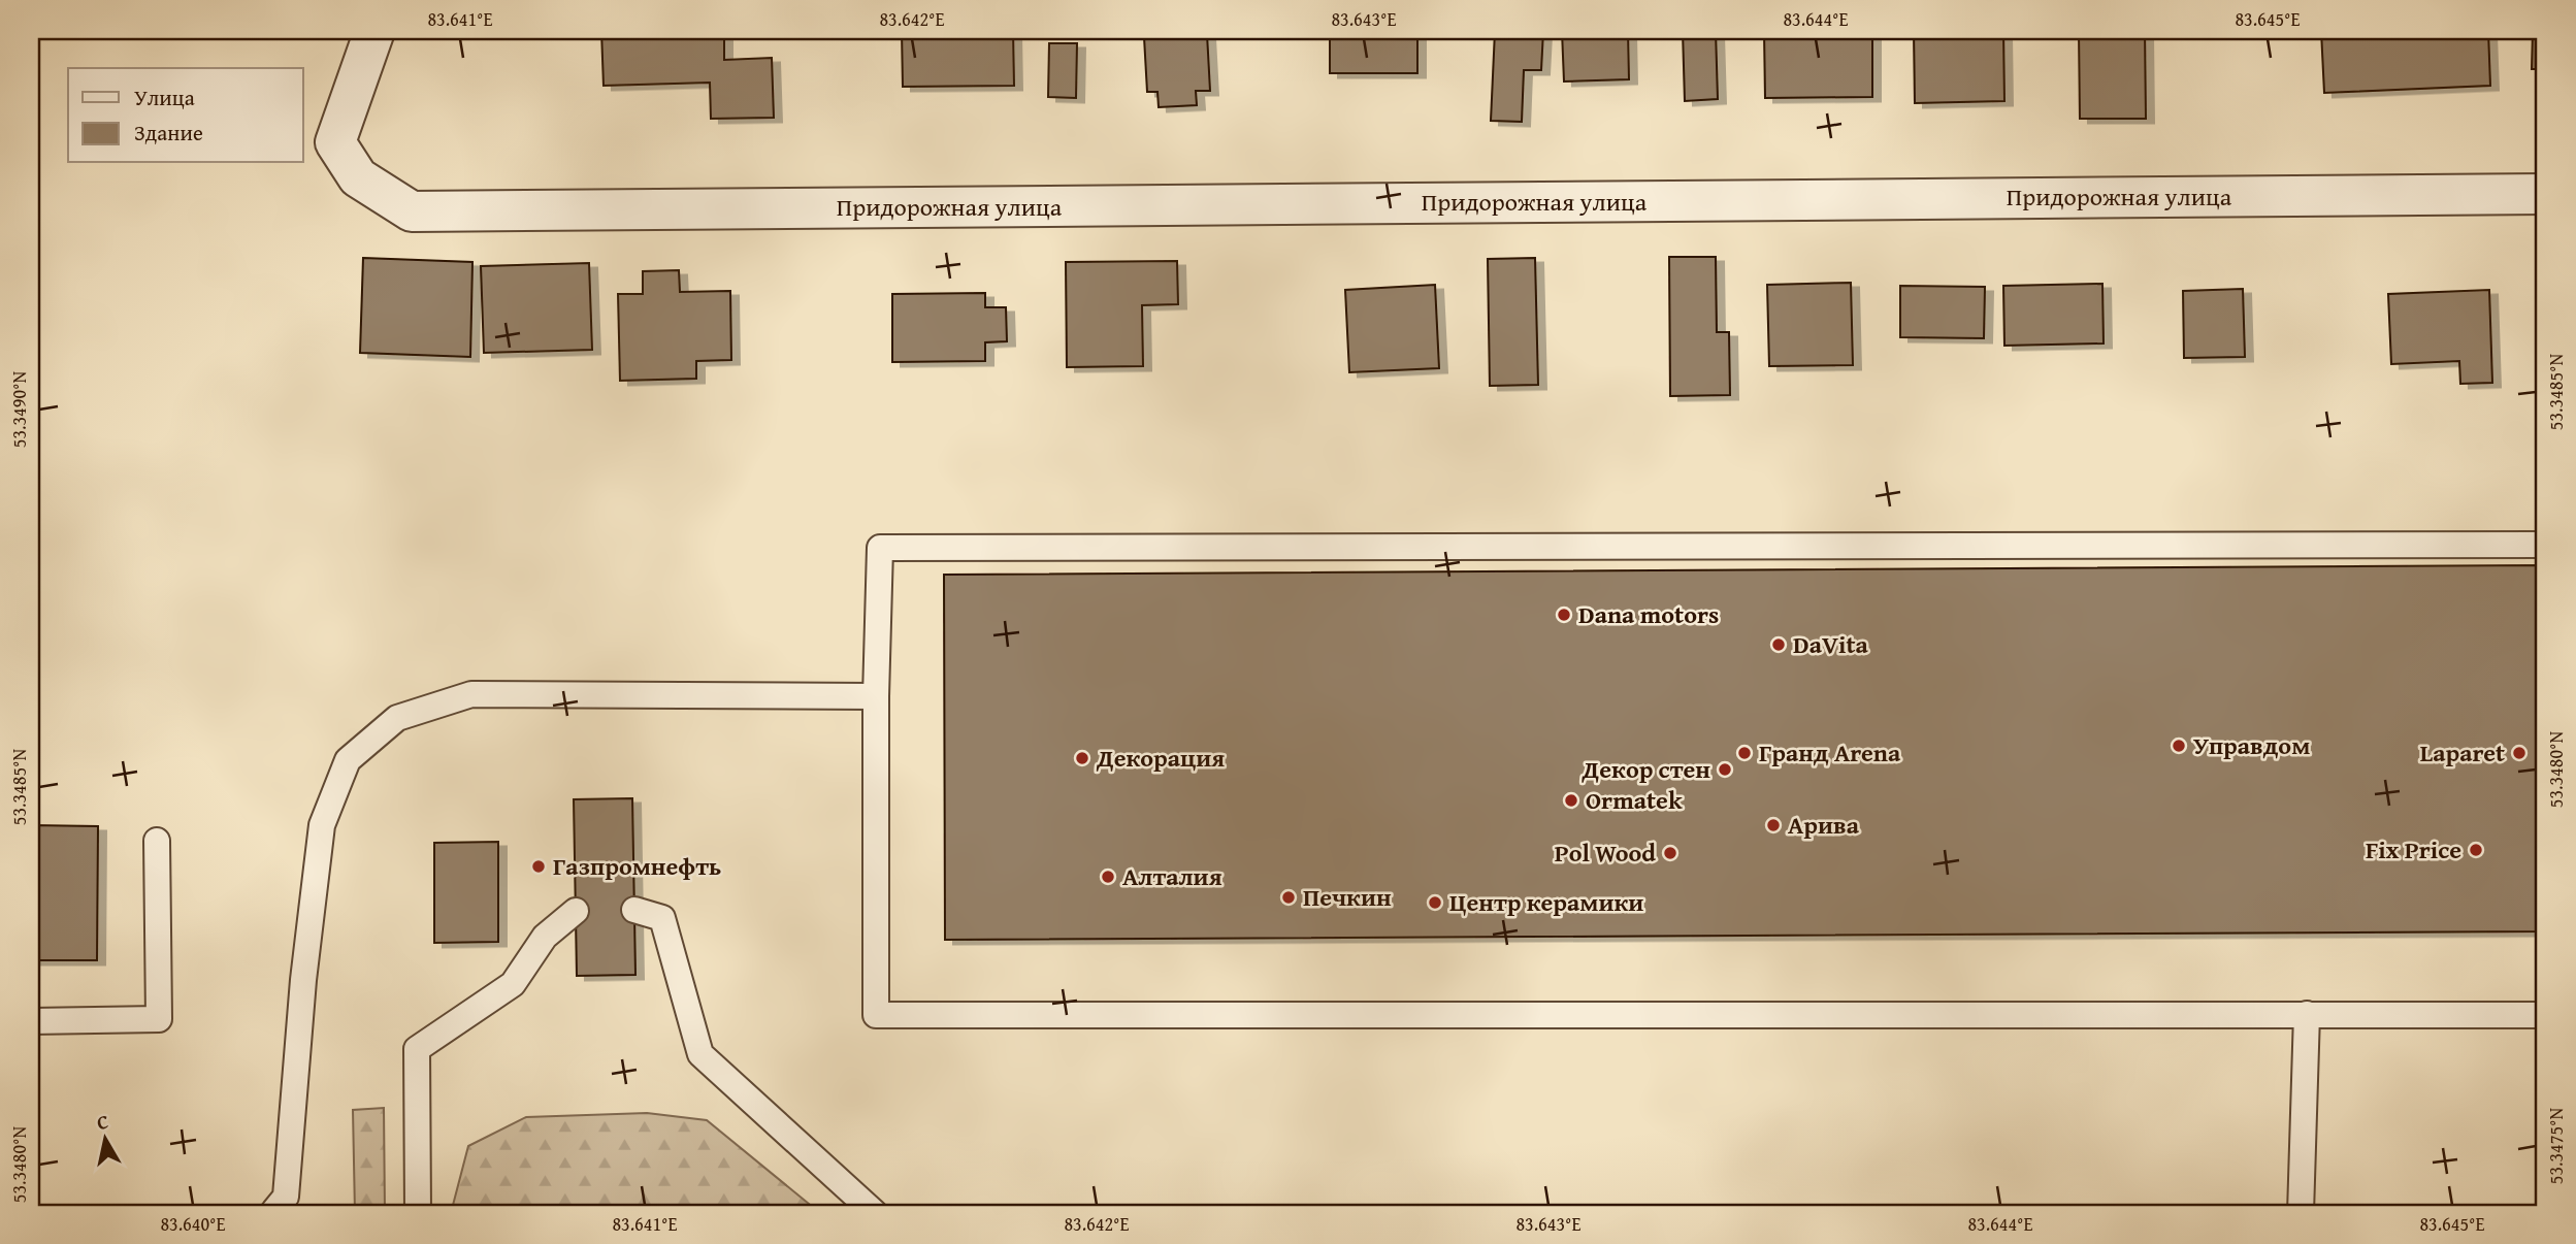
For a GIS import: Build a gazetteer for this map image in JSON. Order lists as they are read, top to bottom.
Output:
{
  "streets": {
    "street": ["Придорожная улица"]
  },
  "places": [
    "Dana motors",
    "DaVita",
    "Управдом",
    "Гранд Arena",
    "Laparet",
    "Декорация",
    "Декор стен",
    "Ormatek",
    "Арива",
    "Fix Price",
    "Pol Wood",
    "Газпромнефть",
    "Алталия",
    "Печкин",
    "Центр керамики"
  ],
  "legend": ["Улица", "Здание"],
  "north": "top",
  "coordinates": [
    "83.641°E",
    "83.642°E",
    "83.643°E",
    "83.644°E",
    "83.645°E",
    "53.3485°N",
    "53.3490°N",
    "53.3480°N",
    "53.3475°N",
    "83.640°E"
  ]
}
